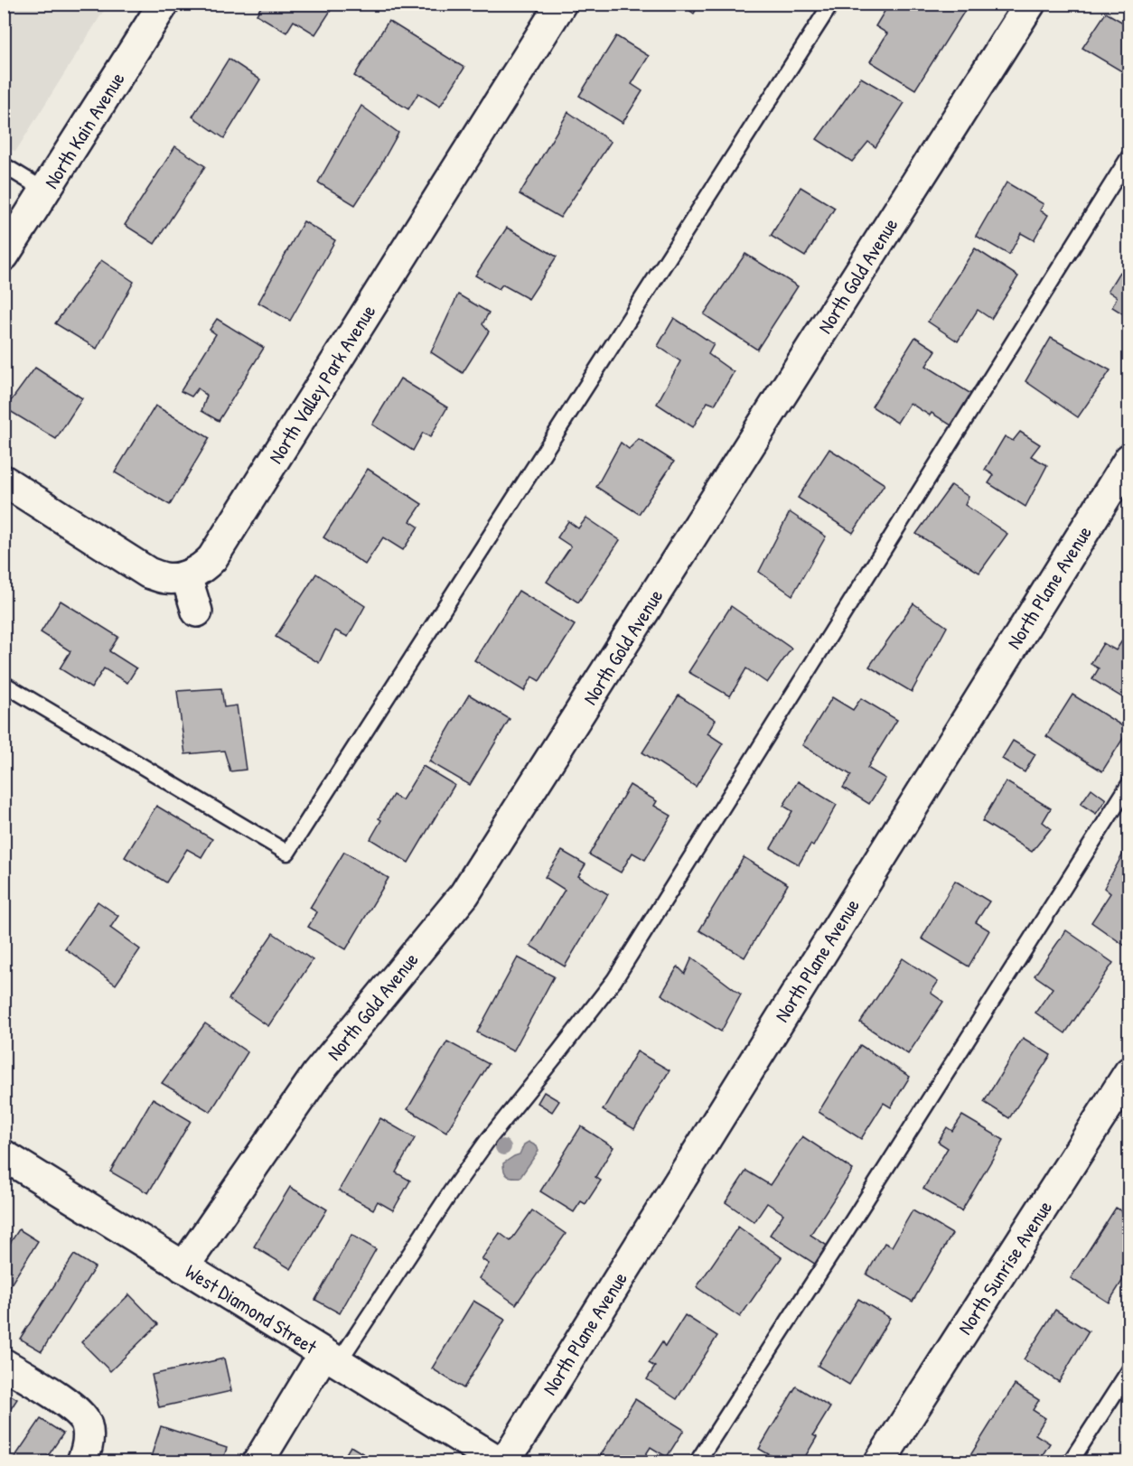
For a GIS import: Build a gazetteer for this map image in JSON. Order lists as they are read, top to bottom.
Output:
{
  "streets": {
    "street": [
      "North Kain Avenue",
      "North Gold Avenue",
      "North Valley Park Avenue",
      "North Plane Avenue",
      "North Sunrise Avenue",
      "West Diamond Street"
    ]
  },
  "crossings": [
    ["North Gold Avenue", "West Diamond Street"]
  ]
}
